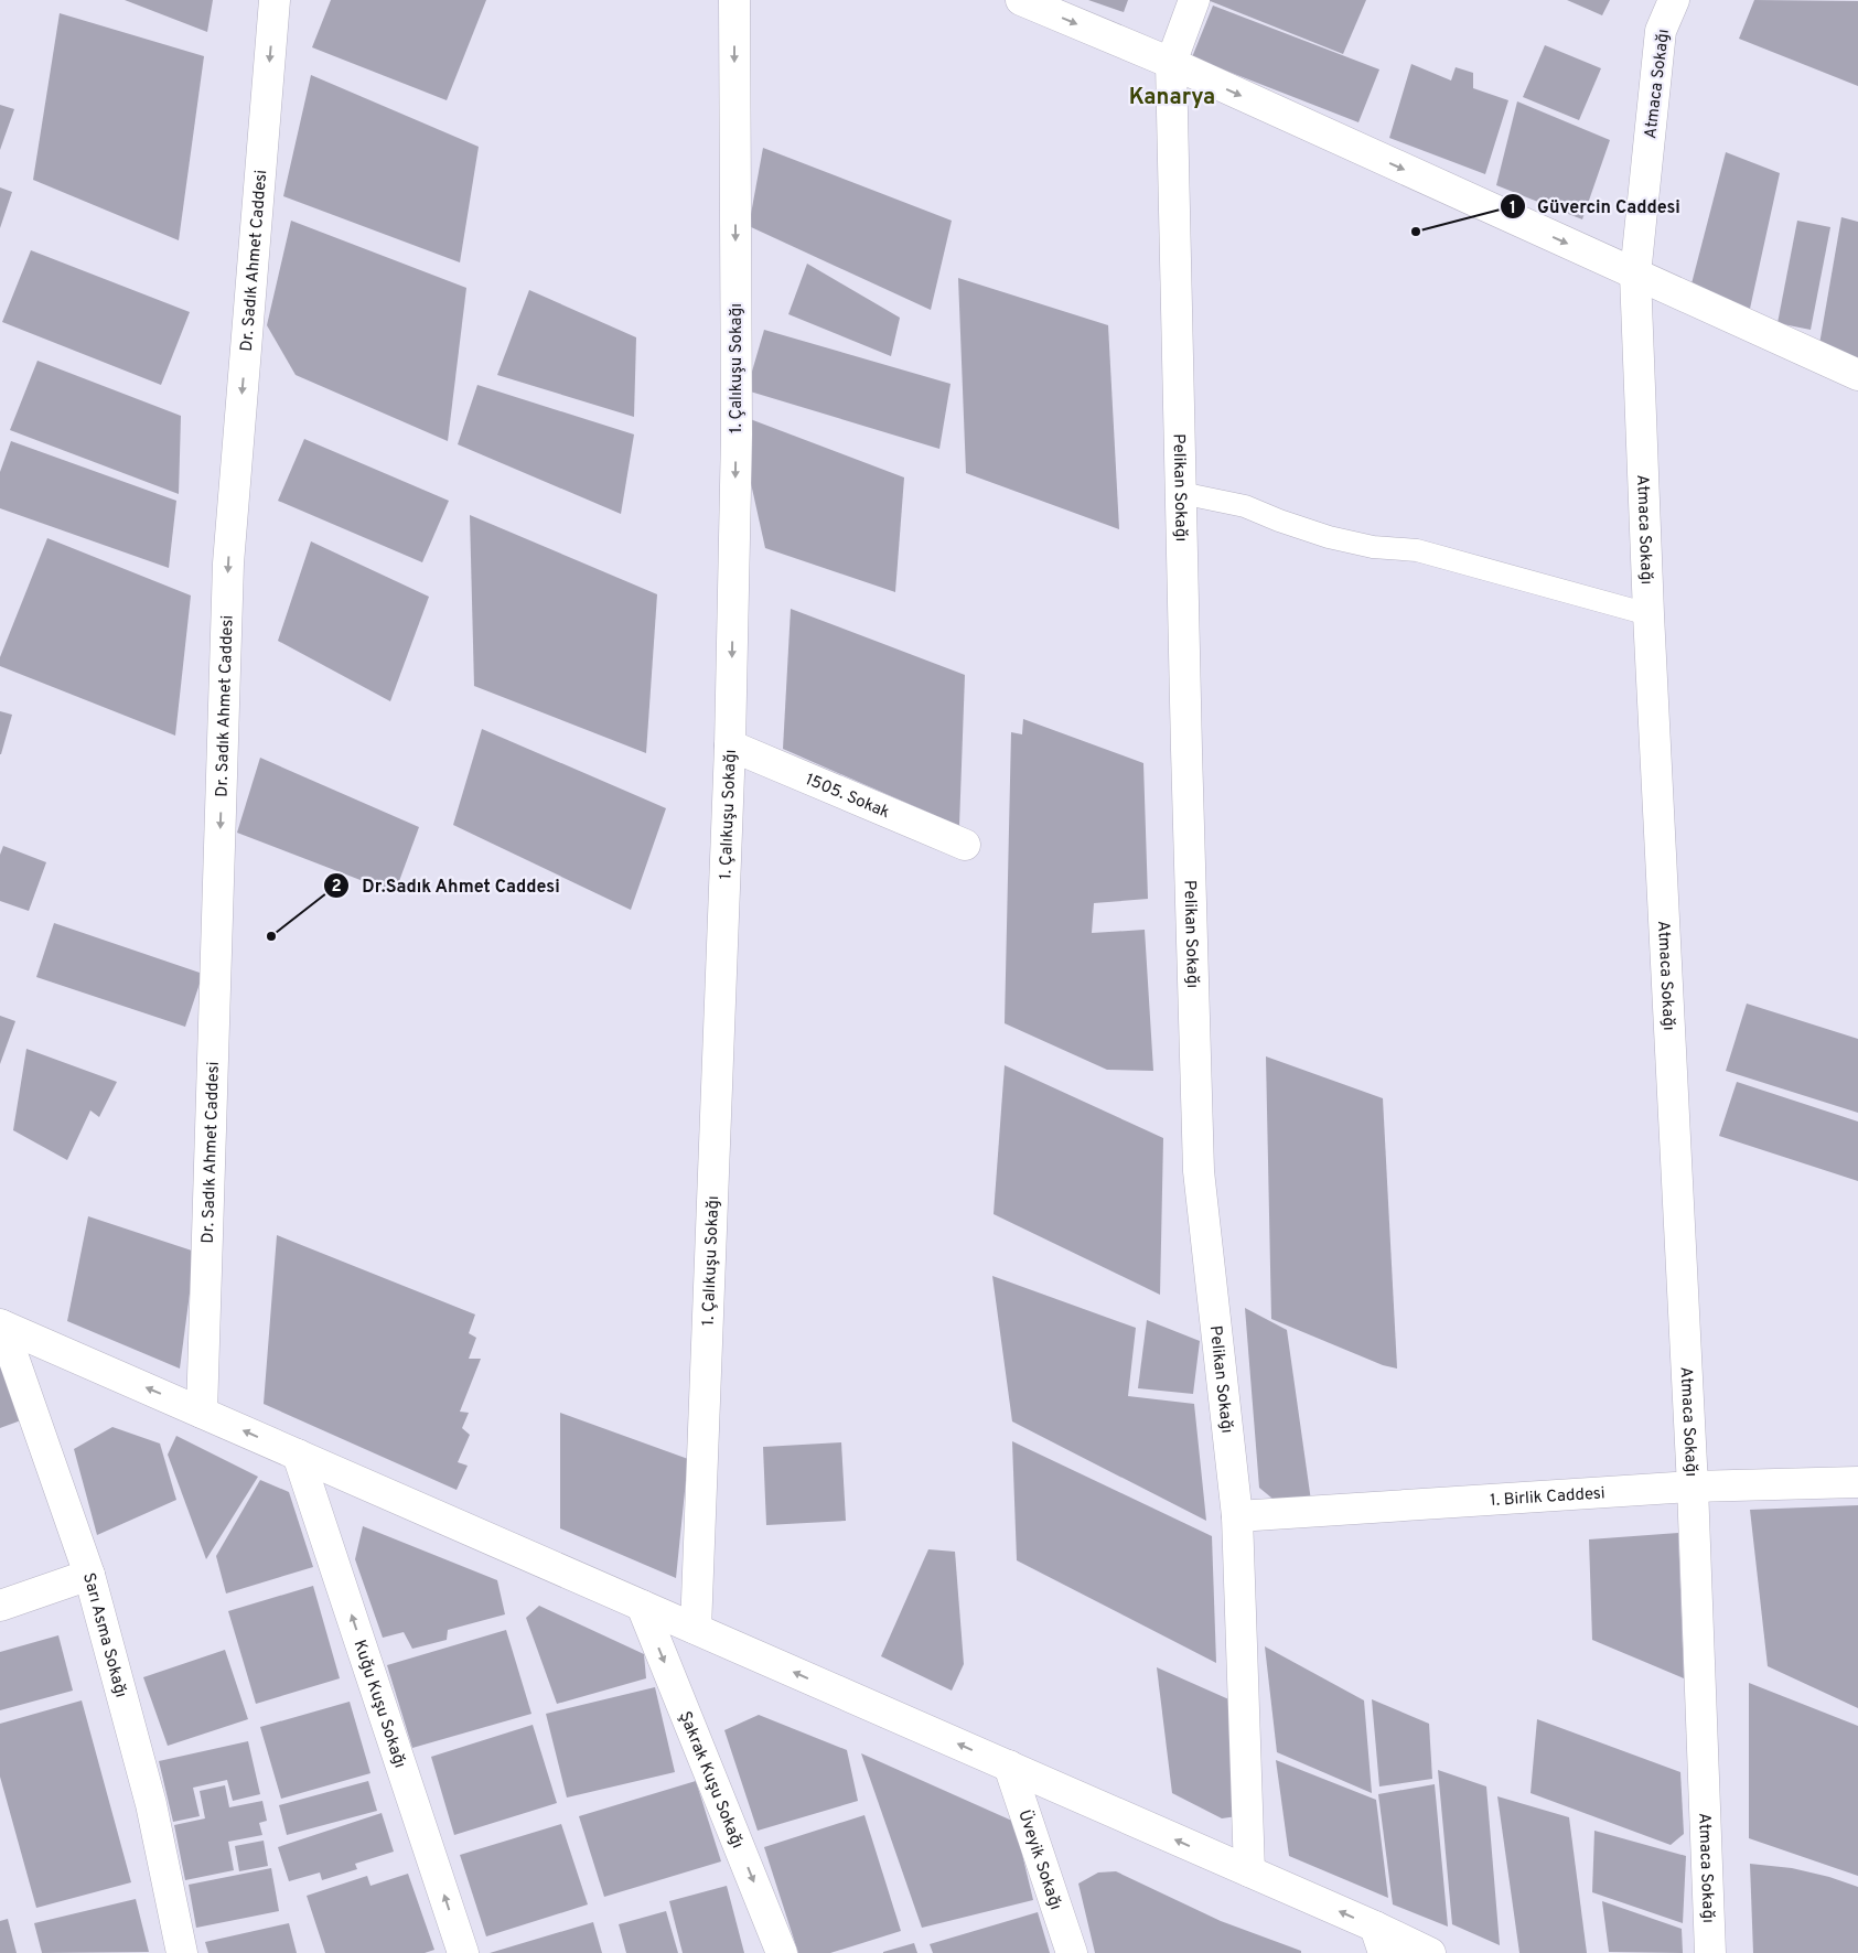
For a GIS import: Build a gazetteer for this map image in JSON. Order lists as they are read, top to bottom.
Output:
{
  "streets": {
    "street": [
      "Atmaca Sokağı",
      "Dr. Sadık Ahmet Caddesi",
      "1. Çalıkuşu Sokağı",
      "Pelikan Sokağı",
      "1505. Sokak",
      "1. Birlik Caddesi",
      "Sarı Asma Sokağı",
      "Kuğu Kuşu Sokağı",
      "Şakrak Kuşu Sokağı",
      "Üveyik Sokağı"
    ]
  },
  "crossings": [
    ["Atmaca Sokağı", "1. Birlik Caddesi"],
    ["1. Çalıkuşu Sokağı", "1505. Sokak"],
    ["Pelikan Sokağı", "1. Birlik Caddesi"]
  ],
  "one_way": [
    "Dr. Sadık Ahmet Caddesi",
    "1. Çalıkuşu Sokağı",
    "Kuğu Kuşu Sokağı",
    "Şakrak Kuşu Sokağı"
  ],
  "districts": ["Kanarya"],
  "places": ["Güvercin Caddesi", "Dr.Sadık Ahmet Caddesi"]
}
